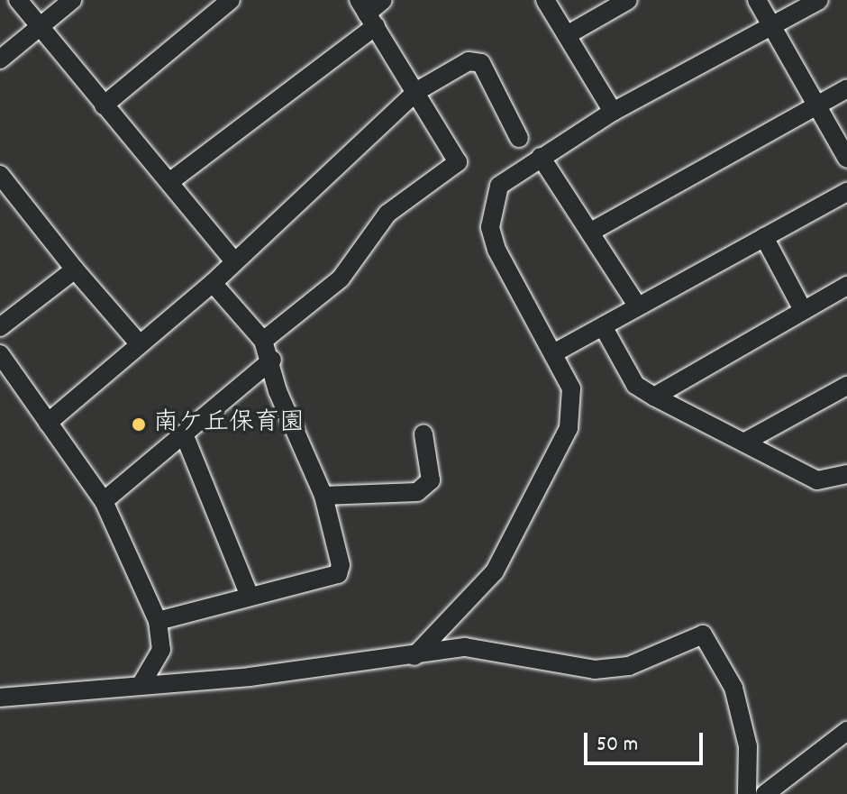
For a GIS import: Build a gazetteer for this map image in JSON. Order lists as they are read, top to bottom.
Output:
{
  "places": ["南ケ丘保育園"],
  "scale_bar": "50 m"
}
